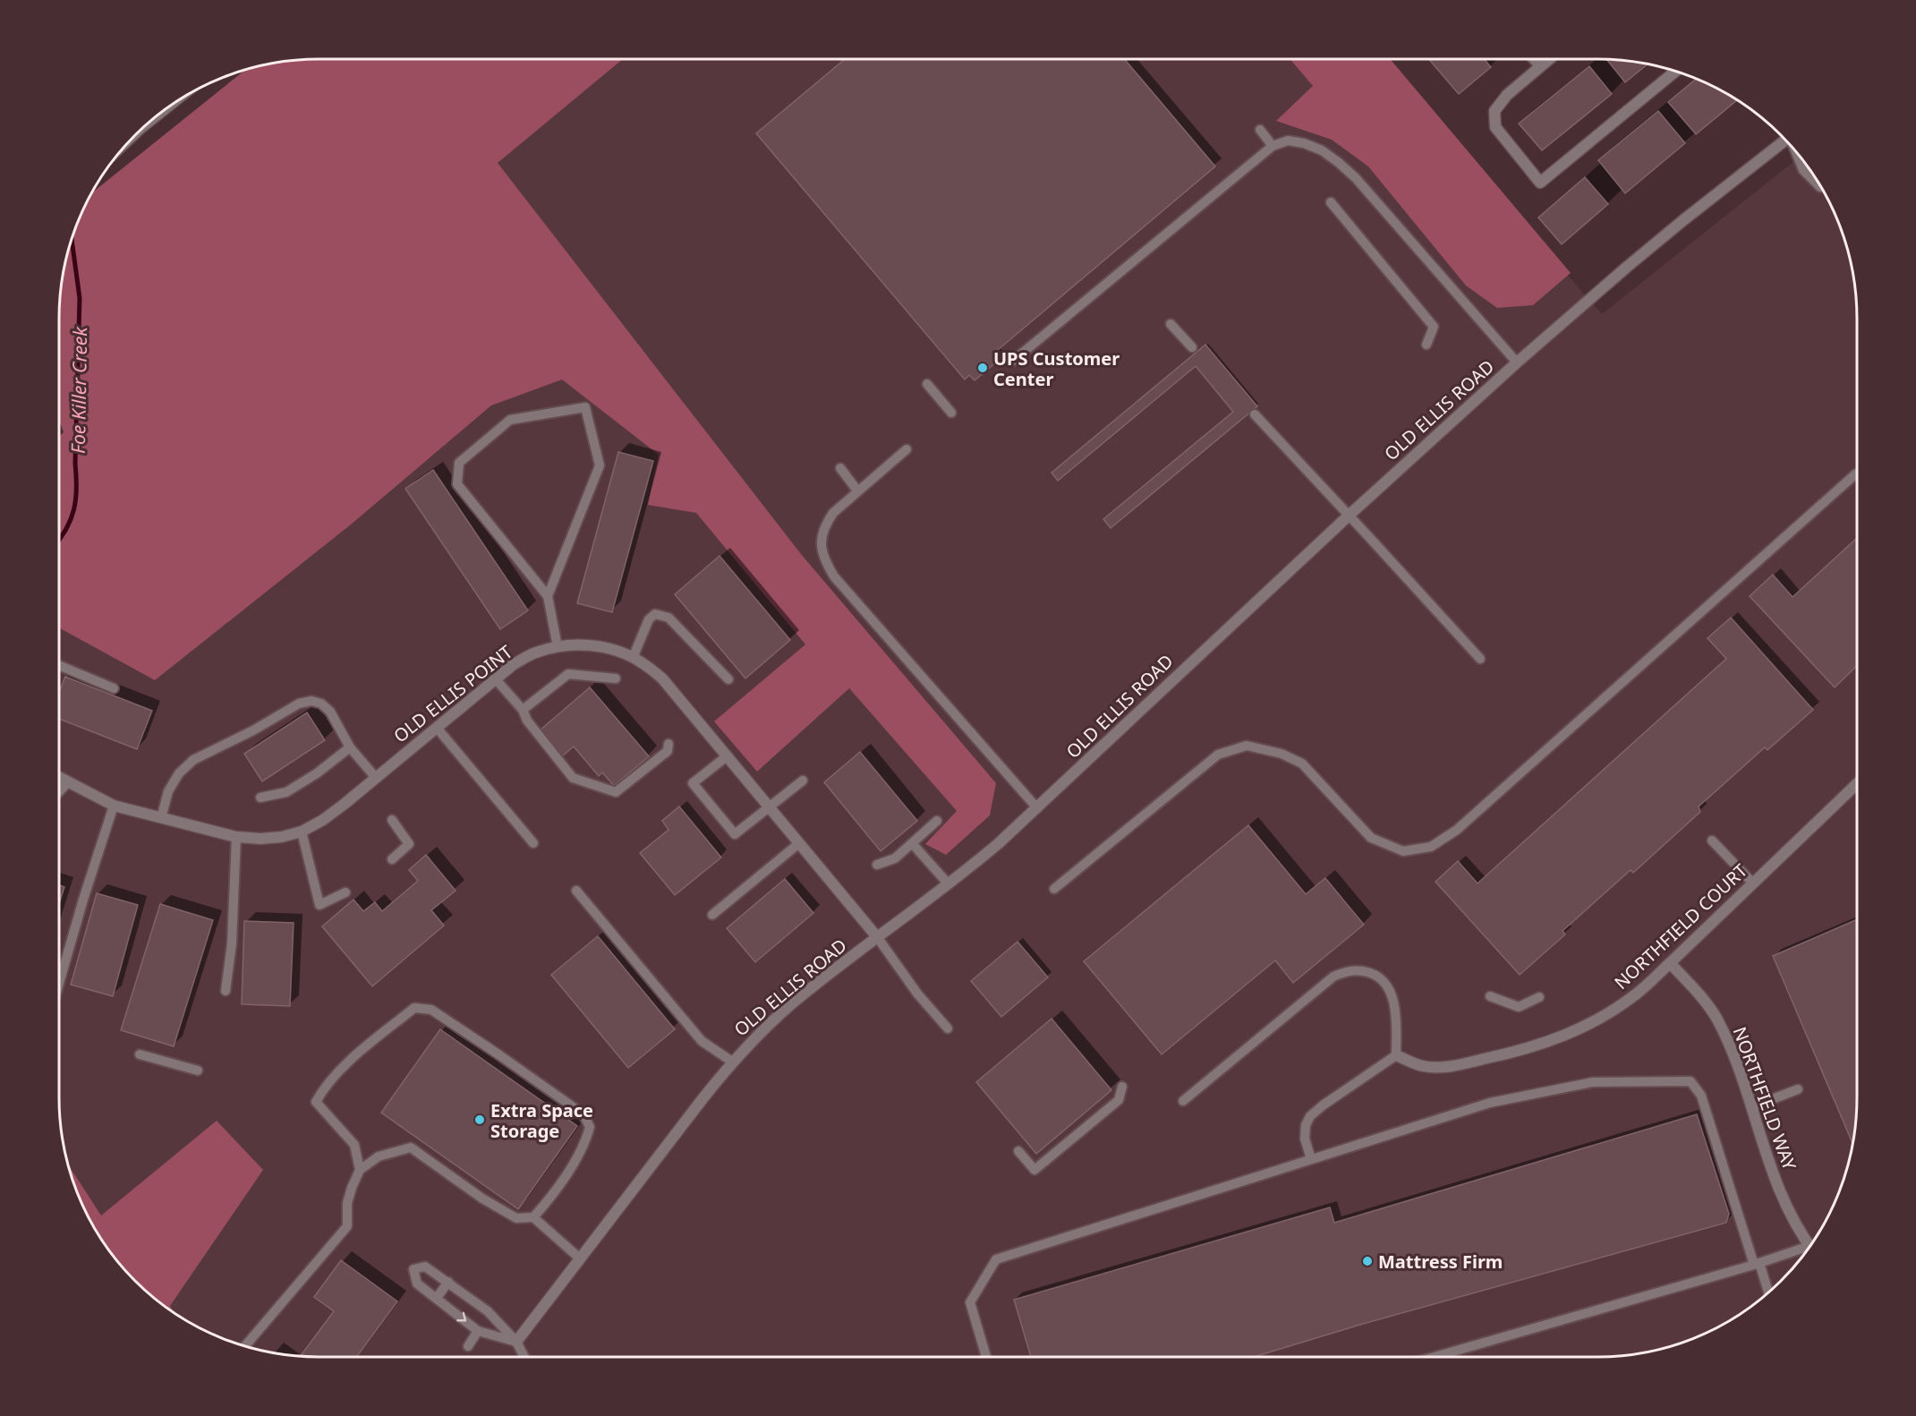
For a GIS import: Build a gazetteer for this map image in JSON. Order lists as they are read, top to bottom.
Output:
{
  "streets": {
    "street": [
      "OLD ELLIS ROAD",
      "OLD ELLIS POINT",
      "NORTHFIELD COURT",
      "NORTHFIELD WAY"
    ]
  },
  "crossings": [
    ["OLD ELLIS ROAD", "OLD ELLIS POINT"],
    ["NORTHFIELD COURT", "NORTHFIELD WAY"]
  ],
  "water": ["Foe Killer Creek"],
  "places": ["UPS Customer Center", "Extra Space Storage", "Mattress Firm"]
}
